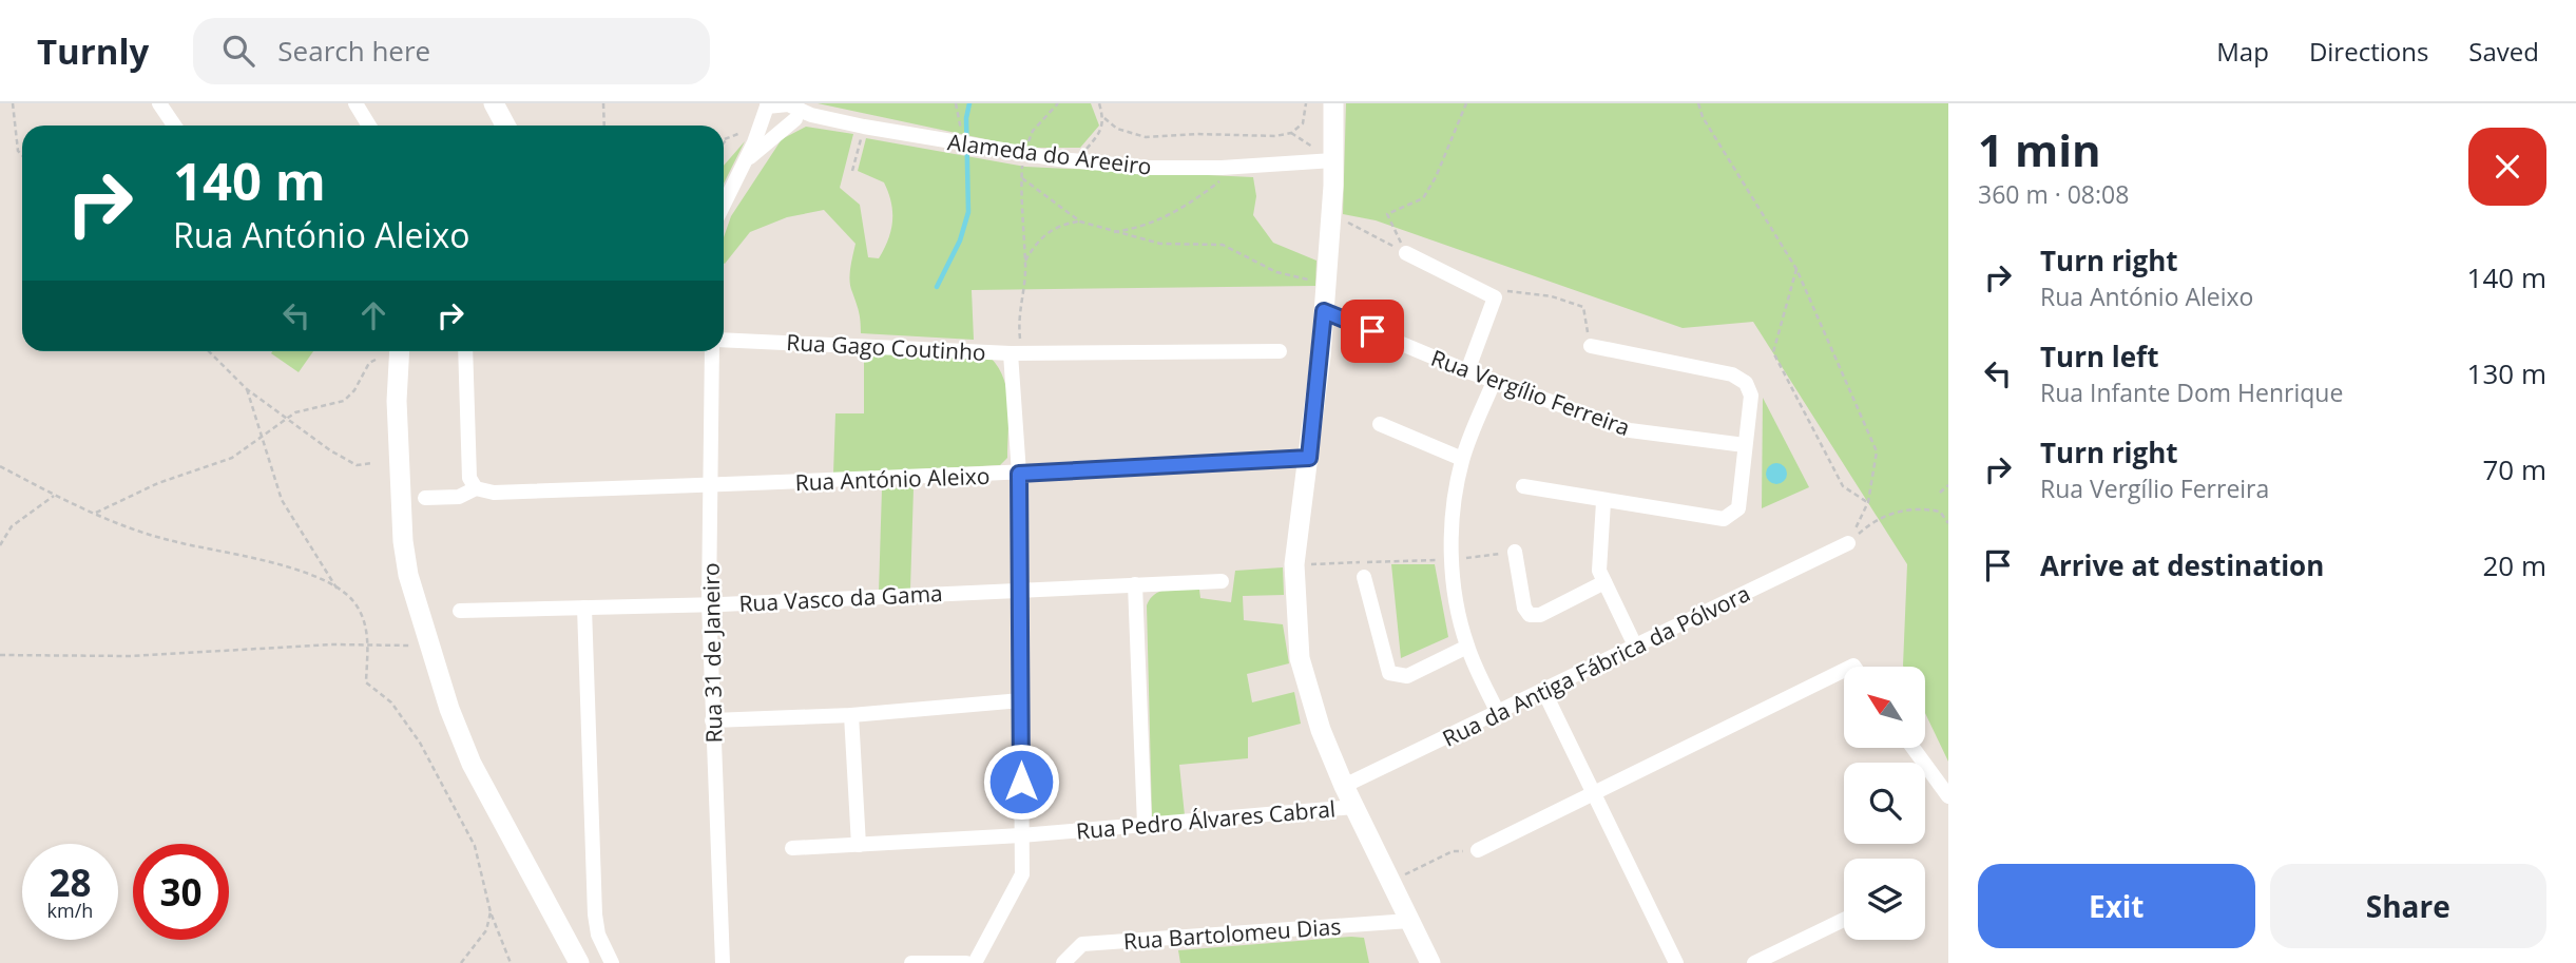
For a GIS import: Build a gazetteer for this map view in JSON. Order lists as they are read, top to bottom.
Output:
{
  "streets": {
    "street": [
      "Alameda do Areeiro",
      "Rua Gago Coutinho",
      "Rua Vergílio Ferreira",
      "Rua António Aleixo",
      "Rua Vasco da Gama",
      "Rua 31 de Janeiro",
      "Rua da Antiga Fábrica da Pólvora",
      "Rua Pedro Álvares Cabral",
      "Rua Bartolomeu Dias"
    ]
  },
  "crossings": [
    ["Rua Gago Coutinho", "Rua António Aleixo"],
    ["Rua Gago Coutinho", "Rua Vasco da Gama"],
    ["Rua Gago Coutinho", "Rua Pedro Álvares Cabral"],
    ["Rua António Aleixo", "Rua 31 de Janeiro"],
    ["Rua Vasco da Gama", "Rua 31 de Janeiro"]
  ],
  "north": "top left",
  "page": {
    "header": "Turnly",
    "search": "Search here",
    "nav": ["Map", "Directions", "Saved"],
    "heading": ["1 min", "360 m · 08:08"],
    "turn": ["140 m", "Rua António Aleixo"],
    "list": [
      {
        "name": "Turn right",
        "note": "Rua António Aleixo",
        "value": "140 m"
      },
      {
        "name": "Turn left",
        "note": "Rua Infante Dom Henrique",
        "value": "130 m"
      },
      {
        "name": "Turn right",
        "note": "Rua Vergílio Ferreira",
        "value": "70 m"
      },
      {
        "name": "Arrive at destination",
        "value": "20 m"
      }
    ],
    "speed": "28 km/h",
    "limit": "30",
    "buttons": ["Exit", "Share"]
  }
}
